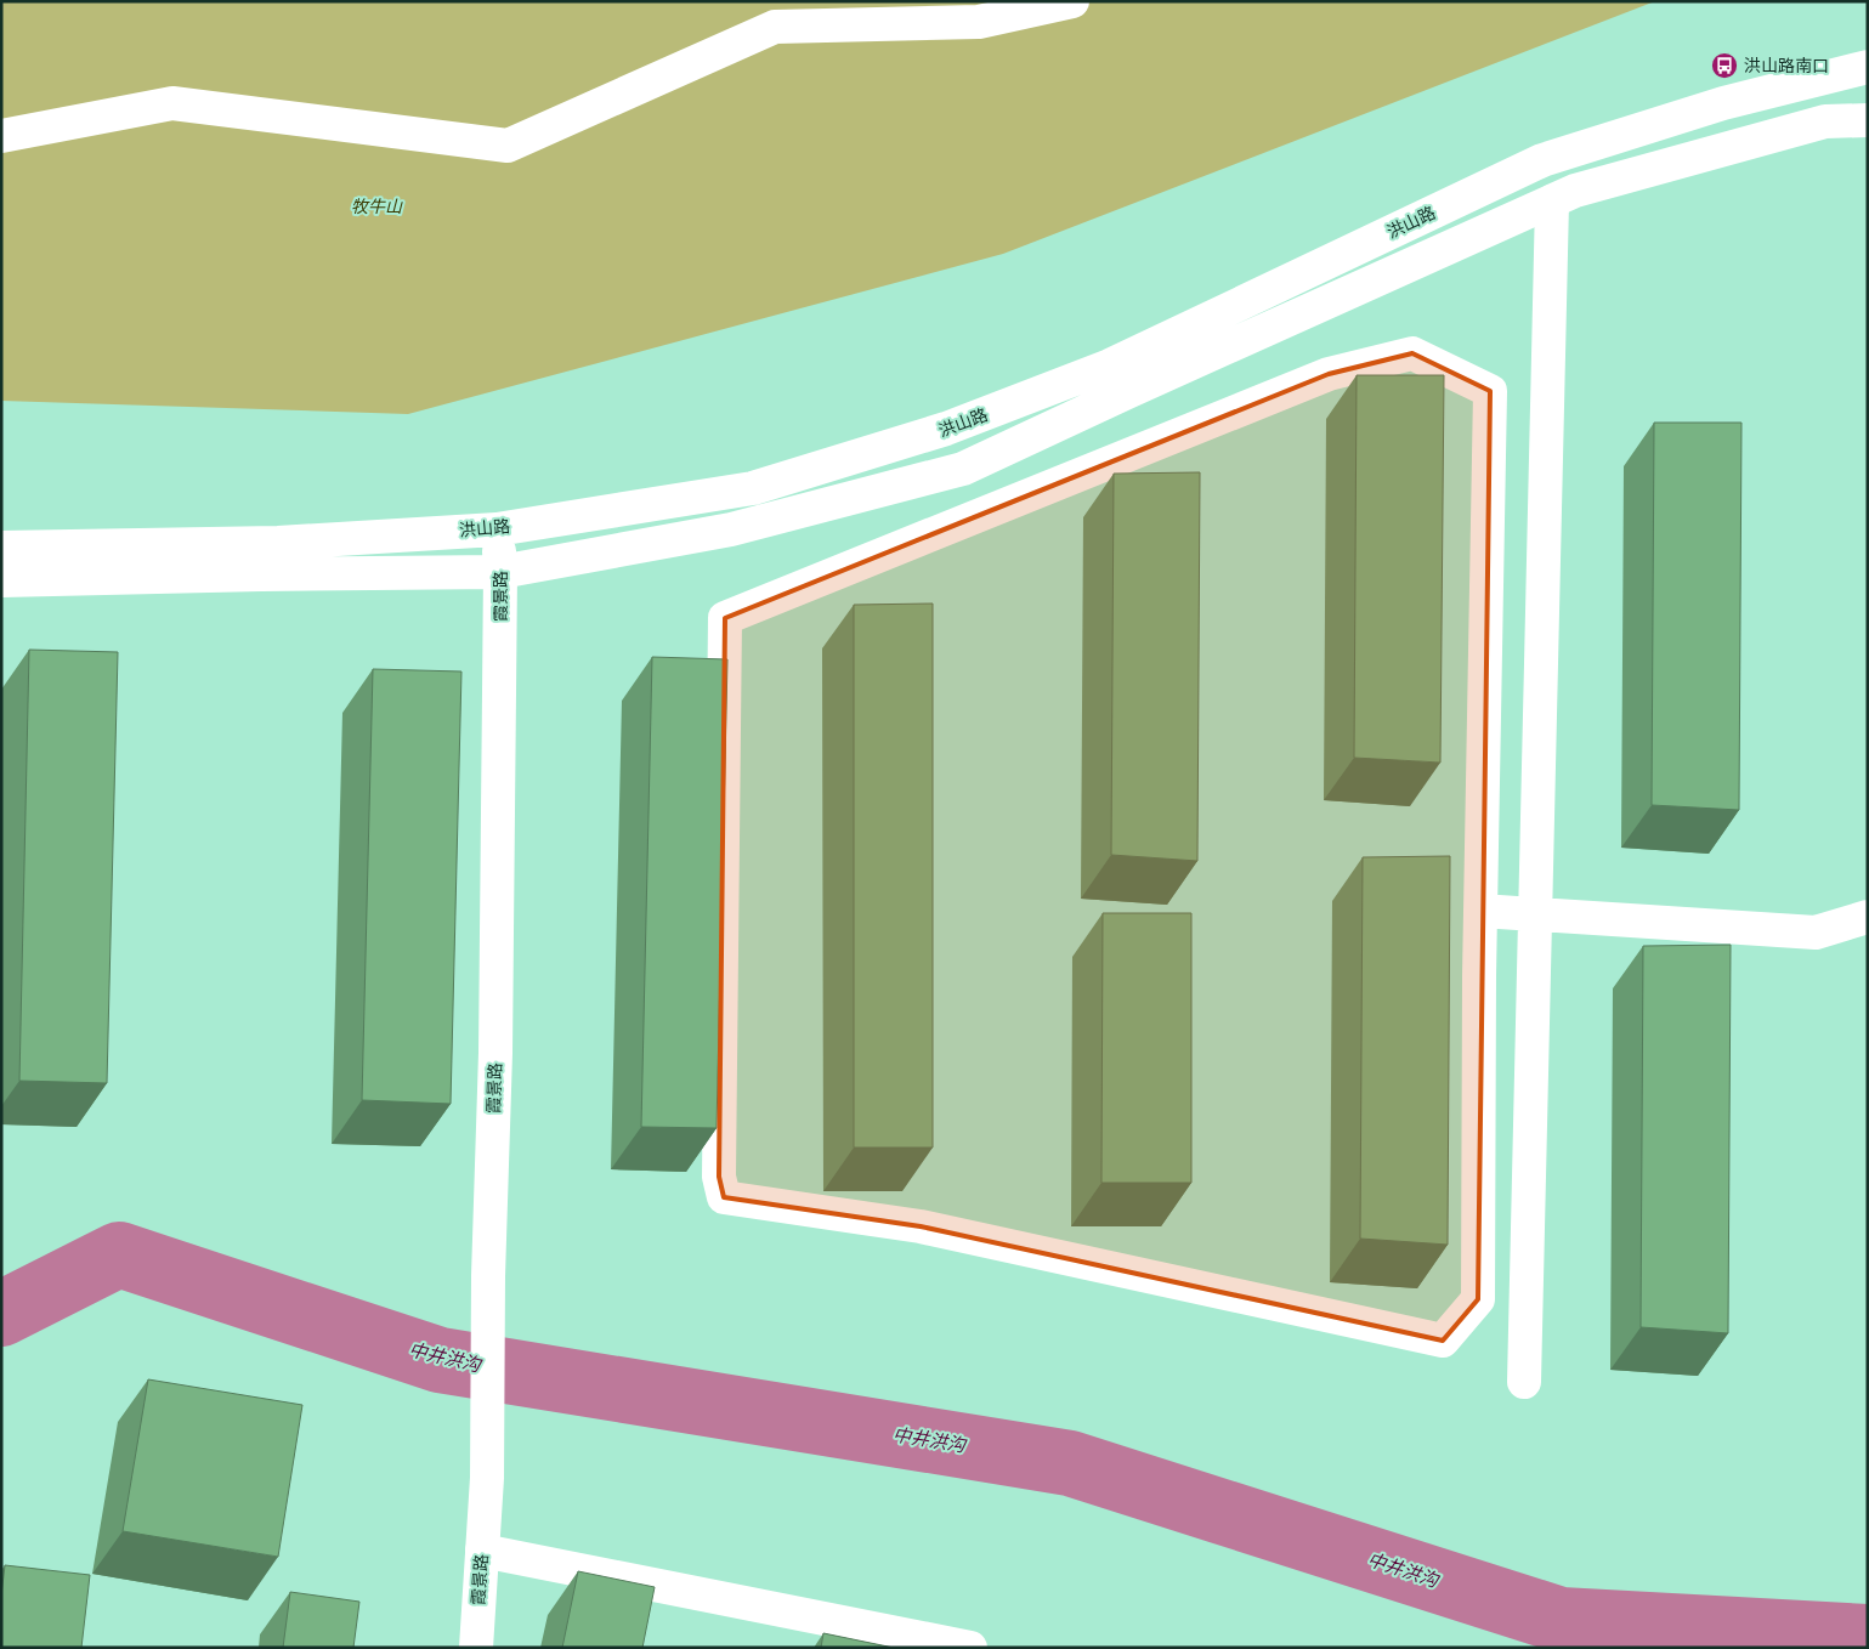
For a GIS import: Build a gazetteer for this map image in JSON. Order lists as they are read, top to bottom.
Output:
{
  "streets": {
    "street": ["洪山路", "霞景路"]
  },
  "crossings": [
    ["洪山路", "霞景路"]
  ],
  "water": ["中井洪沟"],
  "parks": ["牧牛山"],
  "places": {
    "bus stop": ["洪山路南口"]
  }
}
